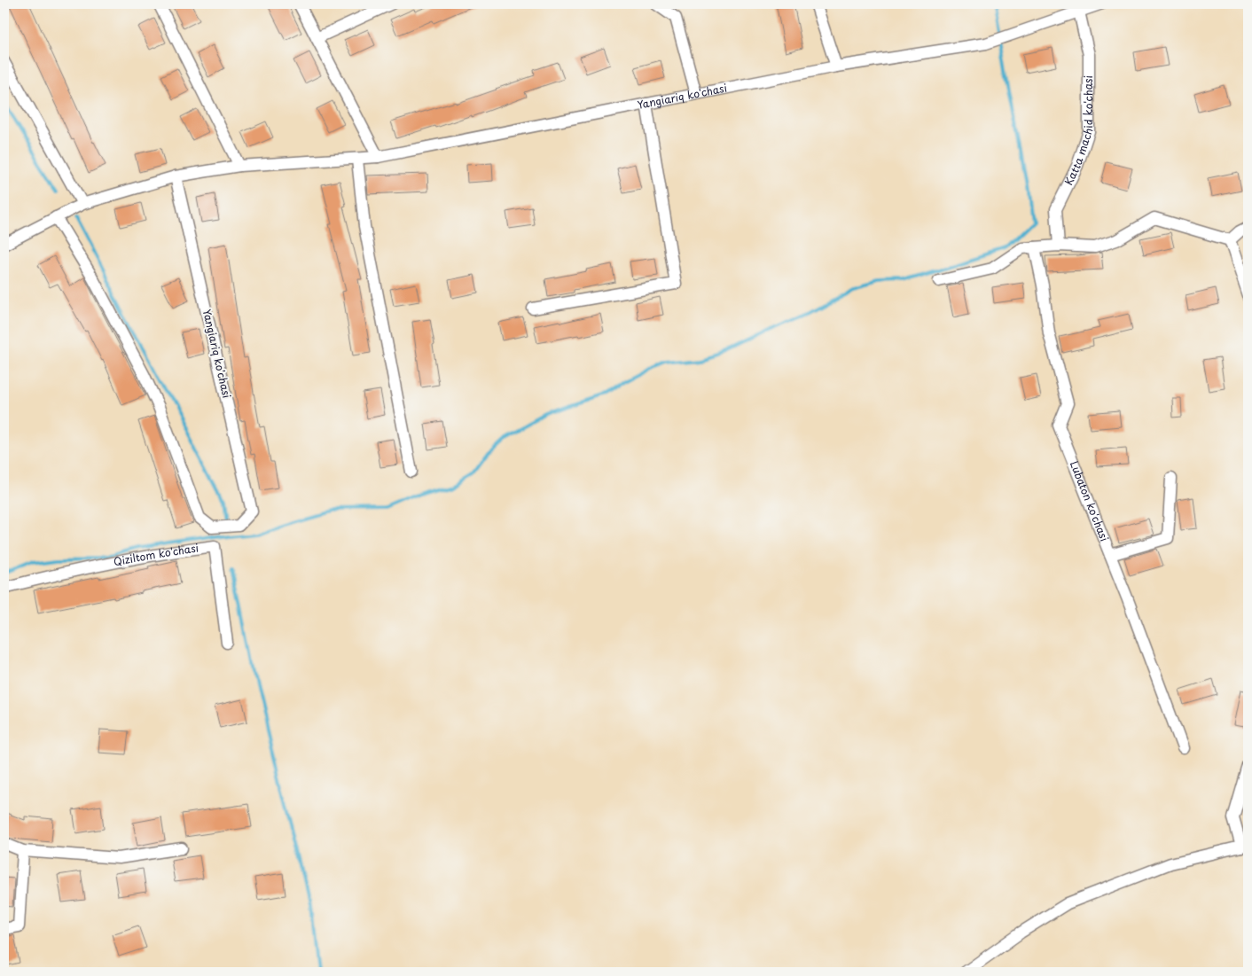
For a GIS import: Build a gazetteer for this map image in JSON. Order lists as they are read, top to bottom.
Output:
{
  "streets": {
    "street": [
      "Yangiariq ko'chasi",
      "Katta machid ko'chasi",
      "Lubaton ko'chasi",
      "Qiziltom ko'chasi"
    ]
  },
  "crossings": [
    ["Yangiariq ko'chasi", "Katta machid ko'chasi"]
  ]
}
